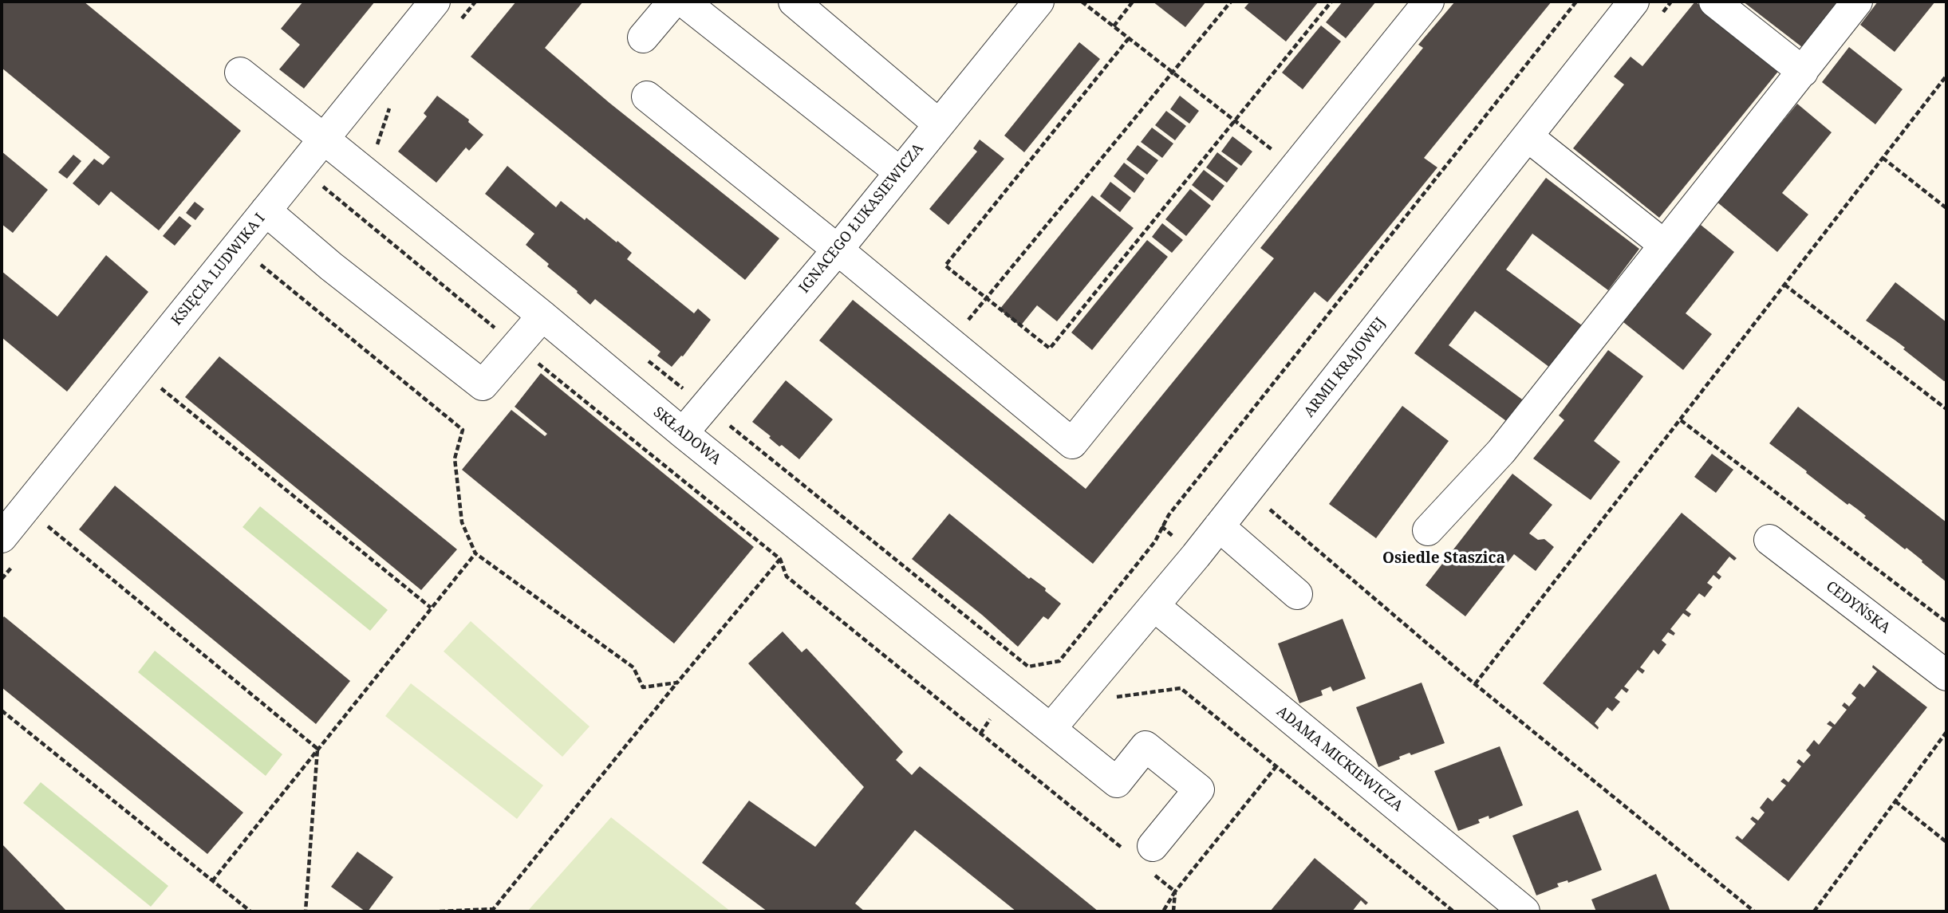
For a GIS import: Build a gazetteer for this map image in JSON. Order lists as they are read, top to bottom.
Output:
{
  "streets": {
    "street": [
      "IGNACEGO ŁUKASIEWICZA",
      "KSIĘCIA LUDWIKA I",
      "ARMII KRAJOWEJ",
      "SKŁADOWA",
      "CEDYŃSKA",
      "ADAMA MICKIEWICZA"
    ]
  },
  "crossings": [
    ["IGNACEGO ŁUKASIEWICZA", "SKŁADOWA"],
    ["KSIĘCIA LUDWIKA I", "SKŁADOWA"],
    ["ARMII KRAJOWEJ", "SKŁADOWA"],
    ["ARMII KRAJOWEJ", "ADAMA MICKIEWICZA"]
  ],
  "districts": ["Osiedle Staszica"]
}
